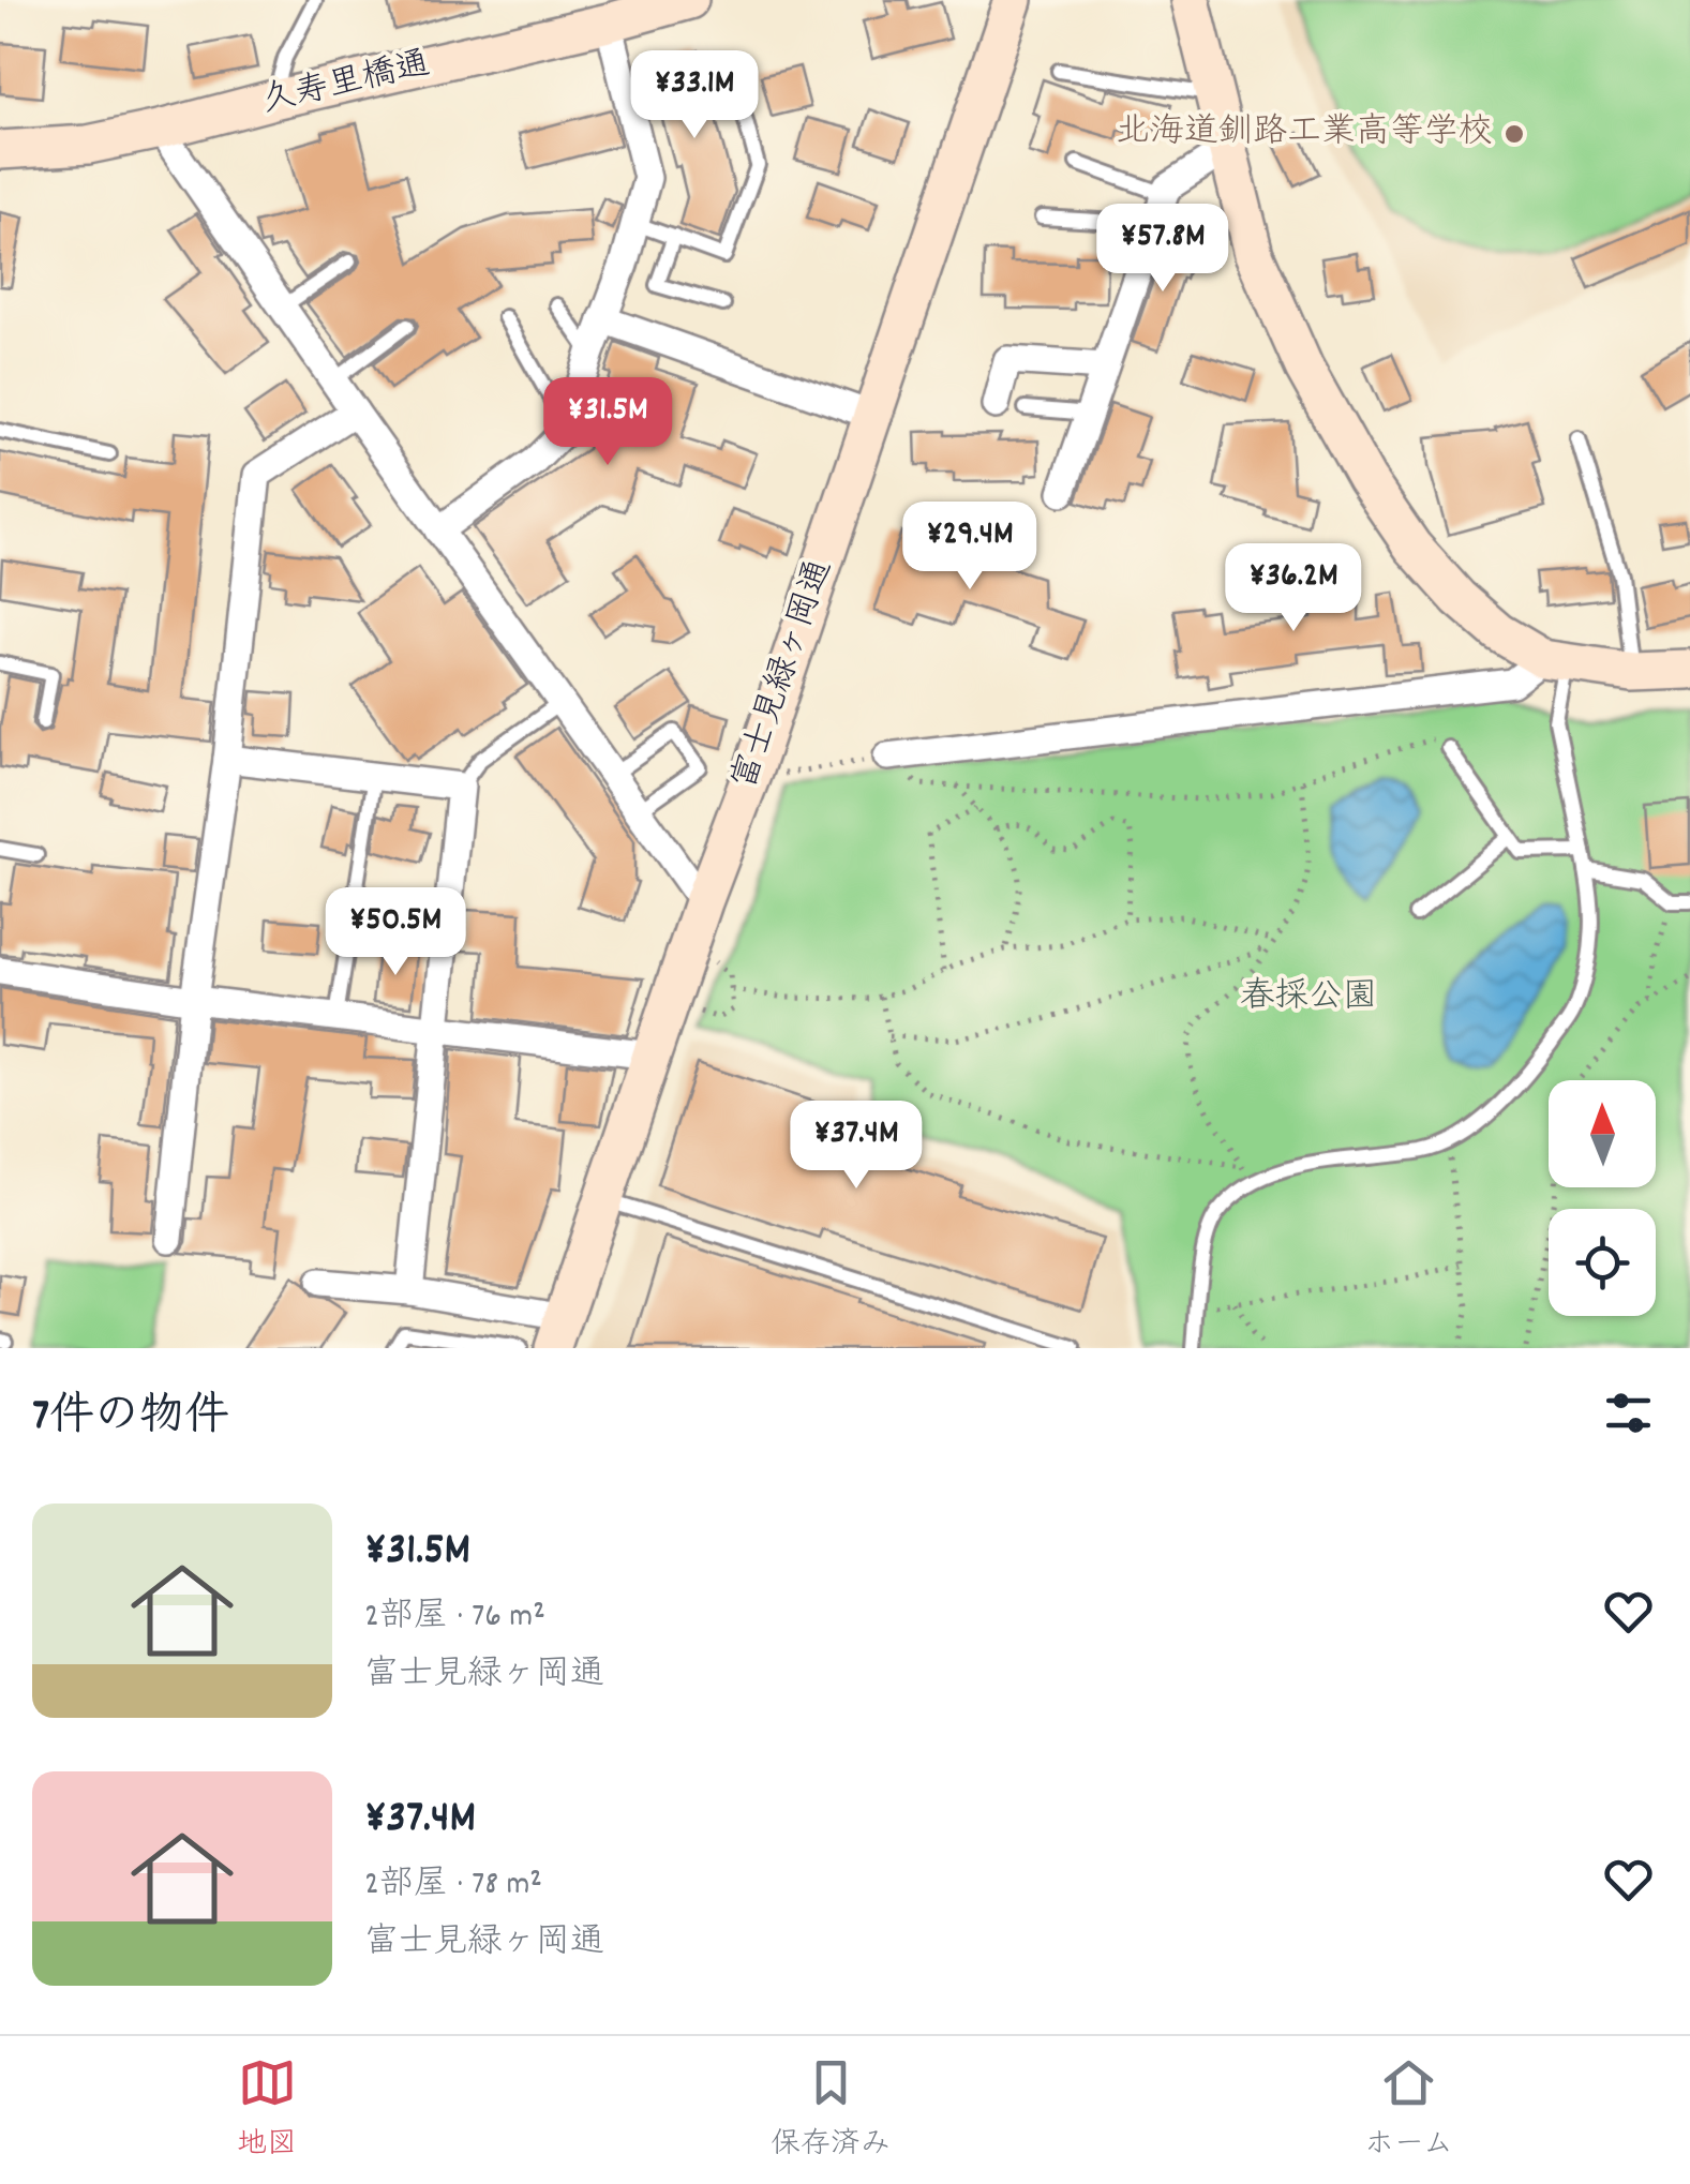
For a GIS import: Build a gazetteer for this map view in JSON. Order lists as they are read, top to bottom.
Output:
{
  "streets": {
    "street": ["久寿里橋通", "富士見緑ヶ岡通"]
  },
  "parks": ["春採公園"],
  "places": ["北海道釧路工業高等学校"],
  "north": "top",
  "page": {
    "price": [
      "¥33.1M",
      "¥57.8M",
      "¥31.5M",
      "¥29.4M",
      "¥36.2M",
      "¥50.5M",
      "¥37.4M"
    ],
    "heading": "7件の物件",
    "list": [
      {
        "name": "¥31.5M",
        "note": "2部屋 · 76 m² · 富士見緑ヶ岡通"
      },
      {
        "name": "¥37.4M",
        "note": "2部屋 · 78 m² · 富士見緑ヶ岡通"
      }
    ],
    "tabs": ["地図", "保存済み", "ホーム"]
  }
}
